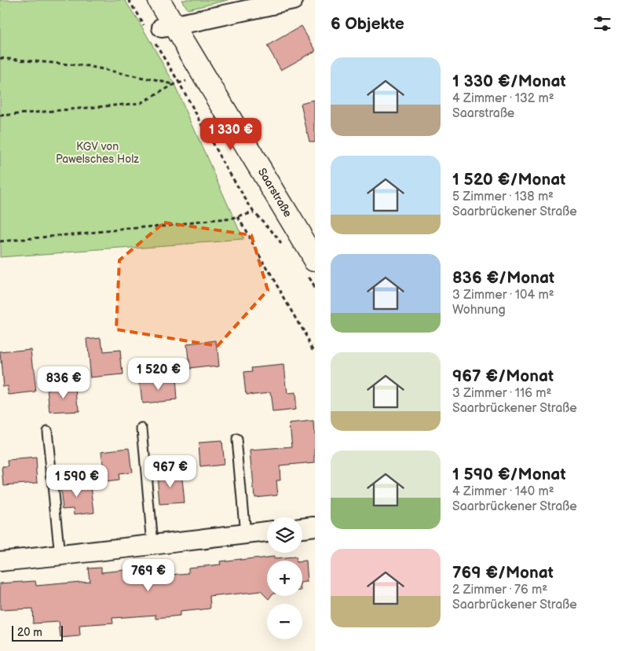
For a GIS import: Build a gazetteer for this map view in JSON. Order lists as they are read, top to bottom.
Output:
{
  "streets": {
    "street": ["Saarstraße"]
  },
  "parks": ["KGV von Pawelsches Holz"],
  "scale_bar": "20 m",
  "page": {
    "heading": "6 Objekte",
    "list": [
      {
        "name": "1 330 €/Monat",
        "note": "4 Zimmer · 132 m² · Saarstraße"
      },
      {
        "name": "1 520 €/Monat",
        "note": "5 Zimmer · 138 m² · Saarbrückener Straße"
      },
      {
        "name": "836 €/Monat",
        "note": "3 Zimmer · 104 m² · Wohnung"
      },
      {
        "name": "967 €/Monat",
        "note": "3 Zimmer · 116 m² · Saarbrückener Straße"
      },
      {
        "name": "1 590 €/Monat",
        "note": "4 Zimmer · 140 m² · Saarbrückener Straße"
      },
      {
        "name": "769 €/Monat",
        "note": "2 Zimmer · 76 m² · Saarbrückener Straße"
      }
    ],
    "price": [
      "1 330 €",
      "1 520 €",
      "836 €",
      "967 €",
      "1 590 €",
      "769 €"
    ],
    "map_buttons": ["+", "−"],
    "scale": "20 m"
  }
}
